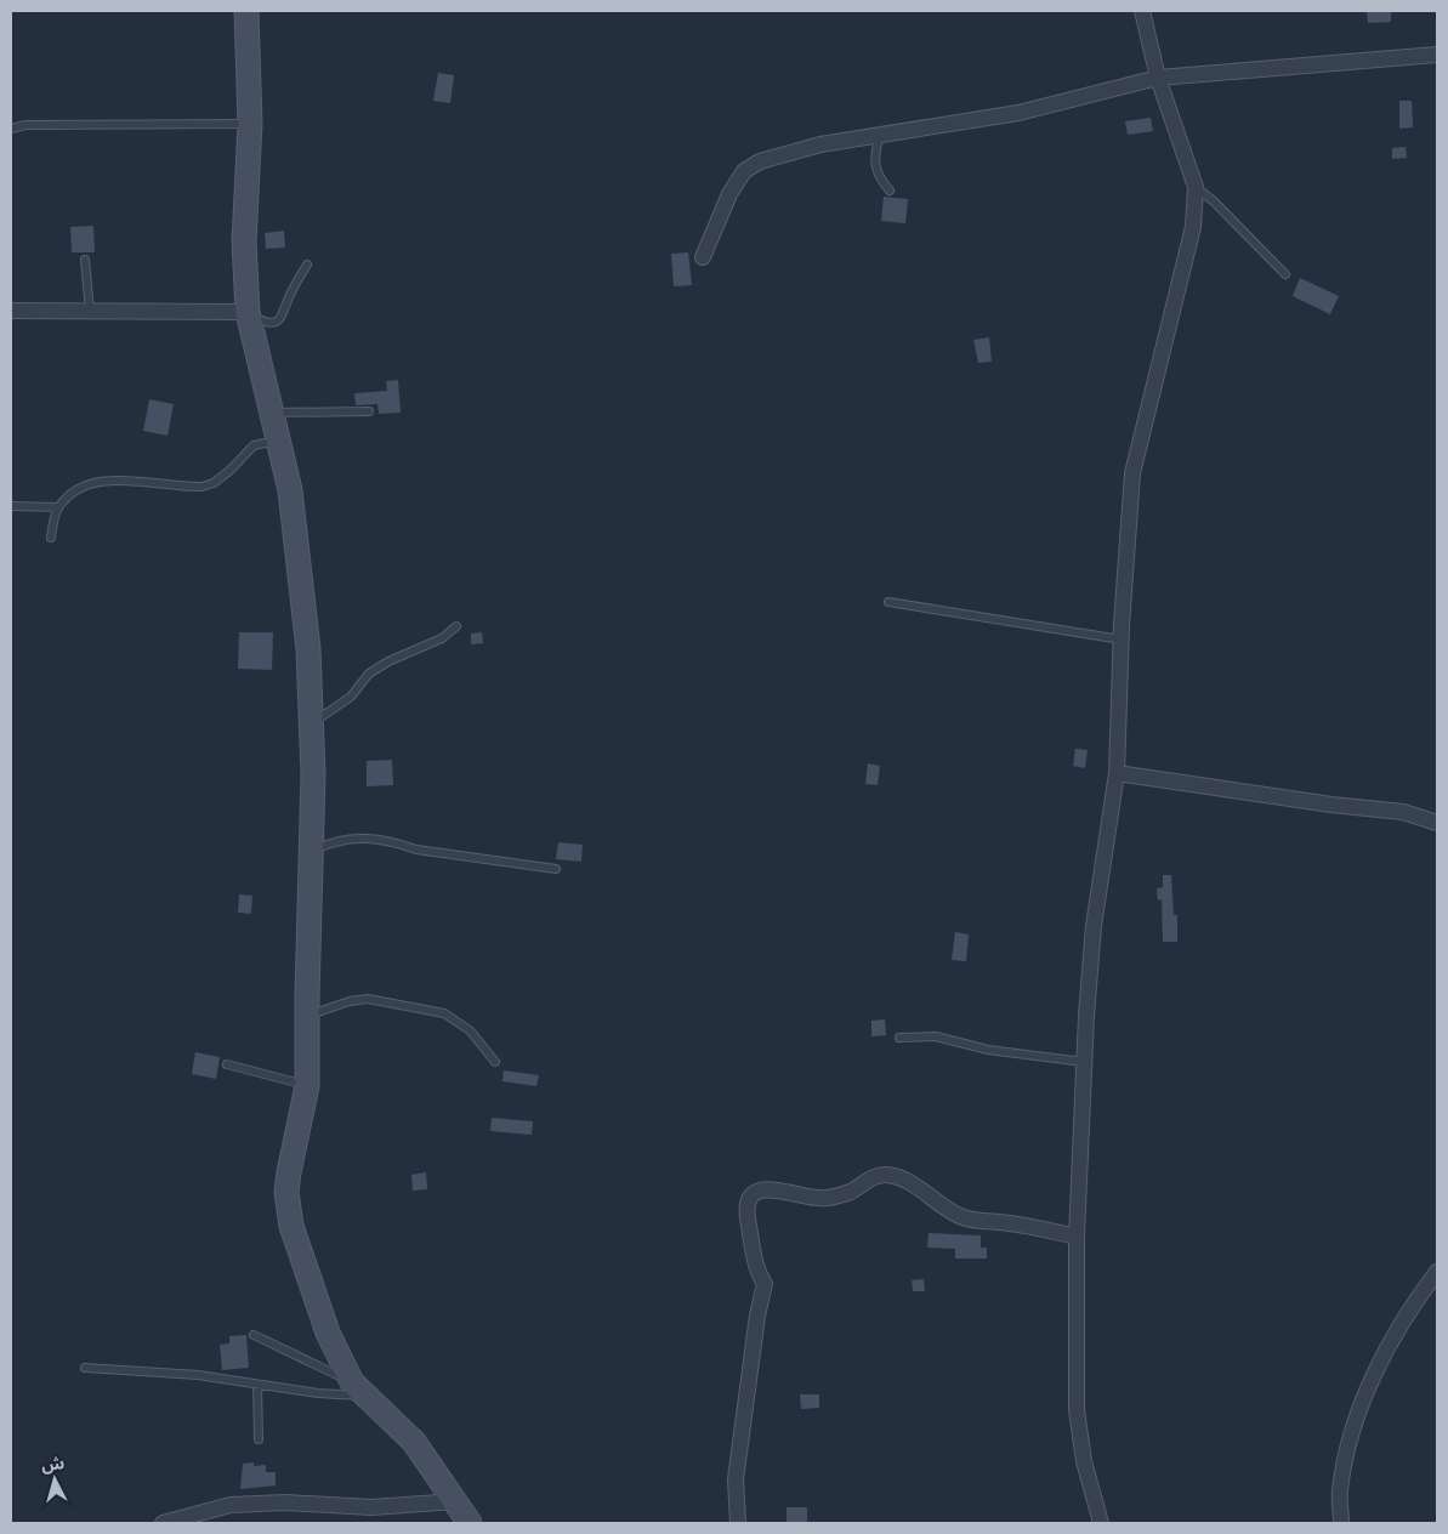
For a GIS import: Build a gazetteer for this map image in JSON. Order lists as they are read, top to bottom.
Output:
{
  "north": "top"
}
